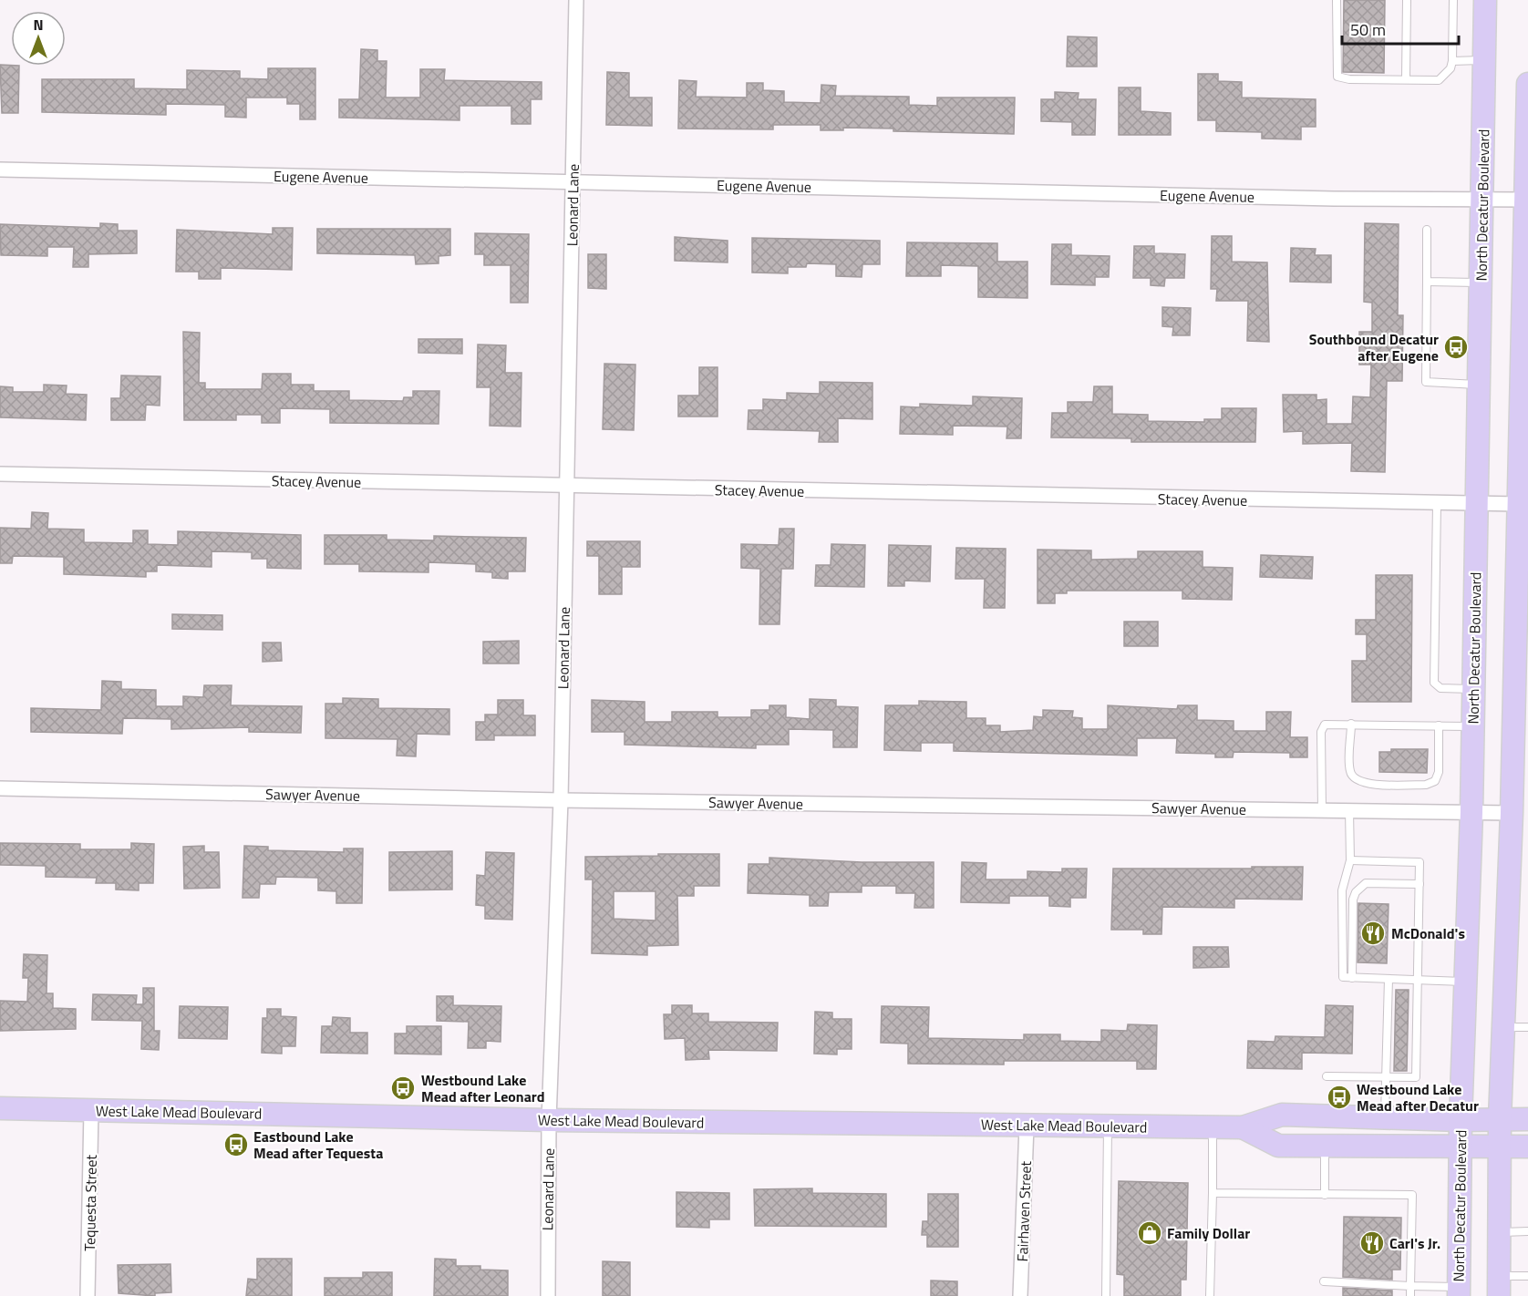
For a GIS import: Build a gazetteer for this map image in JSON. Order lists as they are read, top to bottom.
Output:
{
  "streets": {
    "main road": ["North Decatur Boulevard", "West Lake Mead Boulevard"],
    "street": [
      "Eugene Avenue",
      "Leonard Lane",
      "Stacey Avenue",
      "Sawyer Avenue",
      "Tequesta Street",
      "Fairhaven Street"
    ]
  },
  "crossings": [
    ["Eugene Avenue", "Leonard Lane"],
    ["Eugene Avenue", "North Decatur Boulevard"],
    ["Leonard Lane", "Stacey Avenue"],
    ["Leonard Lane", "Sawyer Avenue"],
    ["Leonard Lane", "West Lake Mead Boulevard"],
    ["North Decatur Boulevard", "Stacey Avenue"],
    ["North Decatur Boulevard", "Sawyer Avenue"],
    ["North Decatur Boulevard", "West Lake Mead Boulevard"],
    ["West Lake Mead Boulevard", "Tequesta Street"],
    ["West Lake Mead Boulevard", "Fairhaven Street"]
  ],
  "places": {
    "bus stop": [
      "Southbound Decatur after Eugene",
      "Westbound Lake Mead after Leonard",
      "Westbound Lake Mead after Decatur",
      "Eastbound Lake Mead after Tequesta"
    ],
    "restaurant": ["McDonald's", "Carl's Jr."],
    "shop": ["Family Dollar"]
  },
  "scale_bar": "50 m",
  "north": "top"
}
